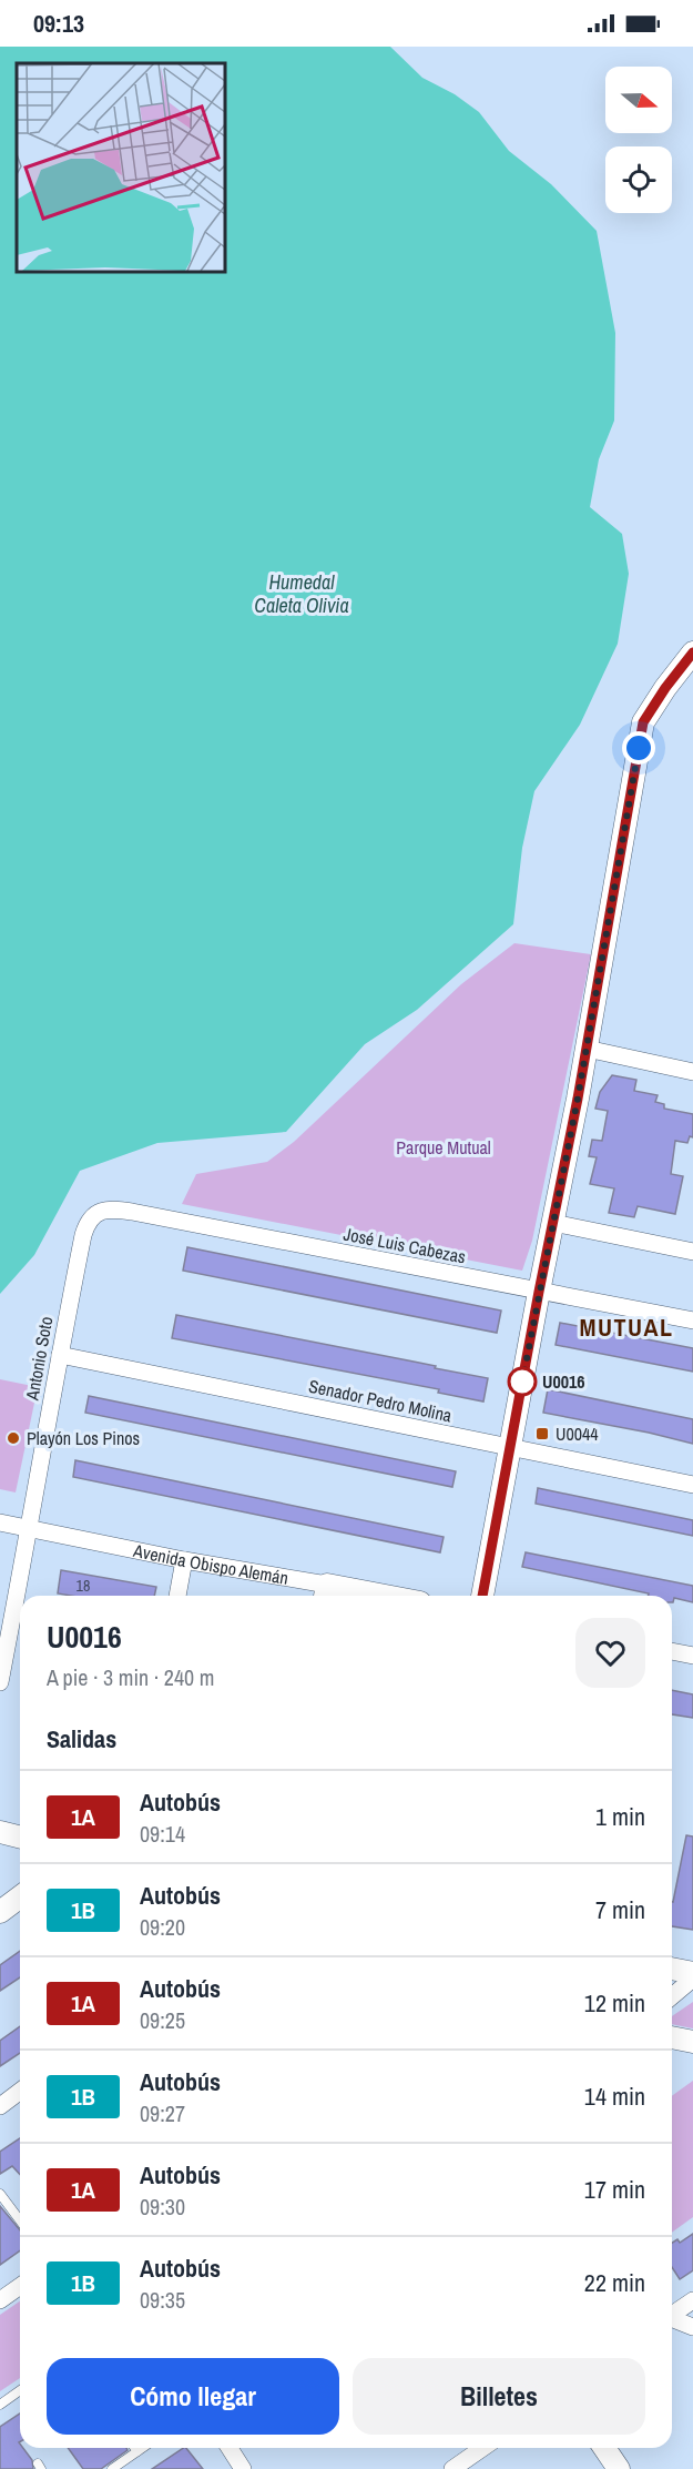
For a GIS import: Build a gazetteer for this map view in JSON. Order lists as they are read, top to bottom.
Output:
{
  "streets": {
    "street": [
      "José Luis Cabezas",
      "Antonio Soto",
      "Senador Pedro Molina",
      "Avenida Obispo Alemán"
    ]
  },
  "crossings": [
    ["José Luis Cabezas", "Antonio Soto"],
    ["Antonio Soto", "Senador Pedro Molina"],
    ["Antonio Soto", "Avenida Obispo Alemán"]
  ],
  "districts": ["MUTUAL"],
  "water": ["Humedal Caleta Olivia"],
  "parks": ["Parque Mutual"],
  "places": {
    "other": ["U0016", "Playón Los Pinos"],
    "transit": ["U0044"]
  },
  "lines": ["bus line 1A"],
  "house_numbers": ["18"],
  "north": "right",
  "page": {
    "status": "09:13",
    "heading": [
      ["U0016", "A pie · 3 min · 240 m"],
      "Salidas"
    ],
    "list": [
      {
        "mark": "1A",
        "name": "Autobús",
        "note": "09:14",
        "value": "1 min"
      },
      {
        "mark": "1B",
        "name": "Autobús",
        "note": "09:20",
        "value": "7 min"
      },
      {
        "mark": "1A",
        "name": "Autobús",
        "note": "09:25",
        "value": "12 min"
      },
      {
        "mark": "1B",
        "name": "Autobús",
        "note": "09:27",
        "value": "14 min"
      },
      {
        "mark": "1A",
        "name": "Autobús",
        "note": "09:30",
        "value": "17 min"
      },
      {
        "mark": "1B",
        "name": "Autobús",
        "note": "09:35",
        "value": "22 min"
      }
    ],
    "buttons": ["Cómo llegar", "Billetes"]
  }
}
